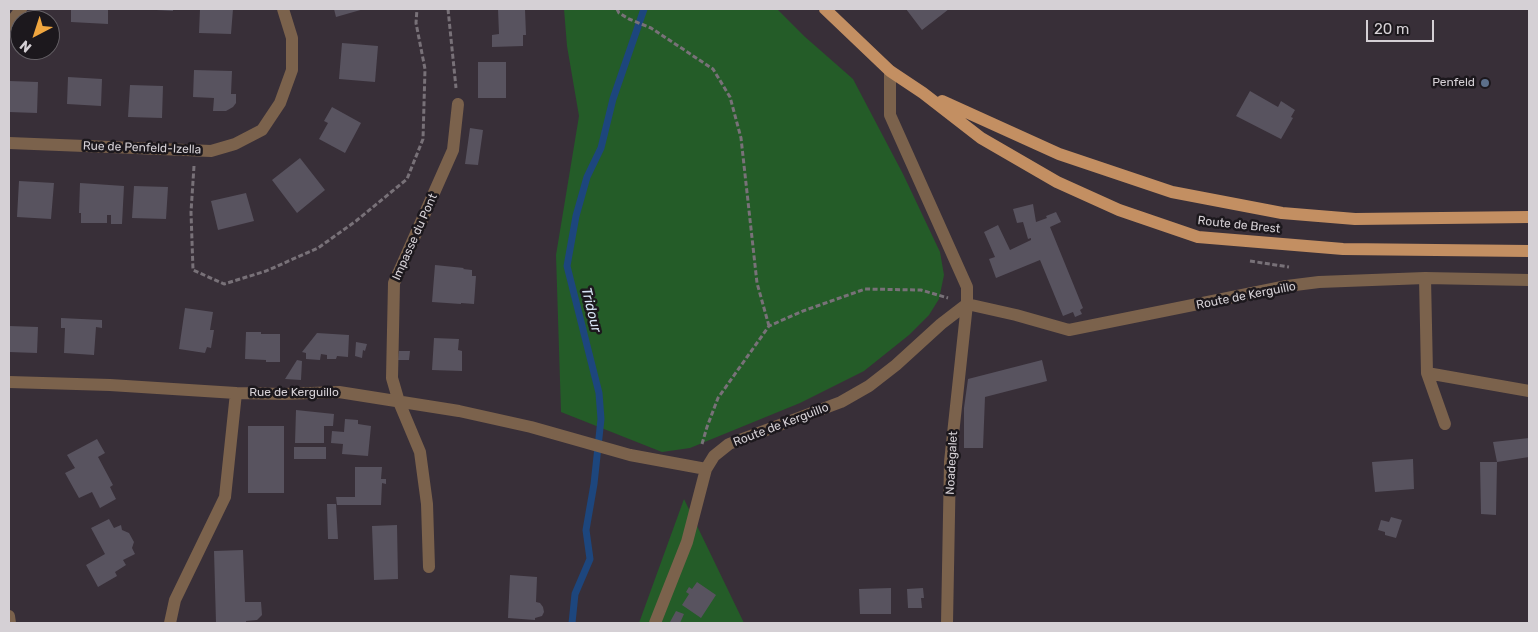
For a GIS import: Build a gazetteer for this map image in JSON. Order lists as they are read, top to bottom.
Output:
{
  "streets": {
    "main road": ["Route de Brest"],
    "street": [
      "Rue de Penfeld-Izella",
      "Impasse du Pont",
      "Route de Kerguillo",
      "Rue de Kerguillo",
      "Noadegalet"
    ]
  },
  "crossings": [
    ["Impasse du Pont", "Rue de Kerguillo"],
    ["Route de Kerguillo", "Rue de Kerguillo"],
    ["Route de Kerguillo", "Noadegalet"]
  ],
  "water": ["Tridour"],
  "places": ["Penfeld"],
  "scale_bar": "20 m",
  "north": "bottom left"
}
